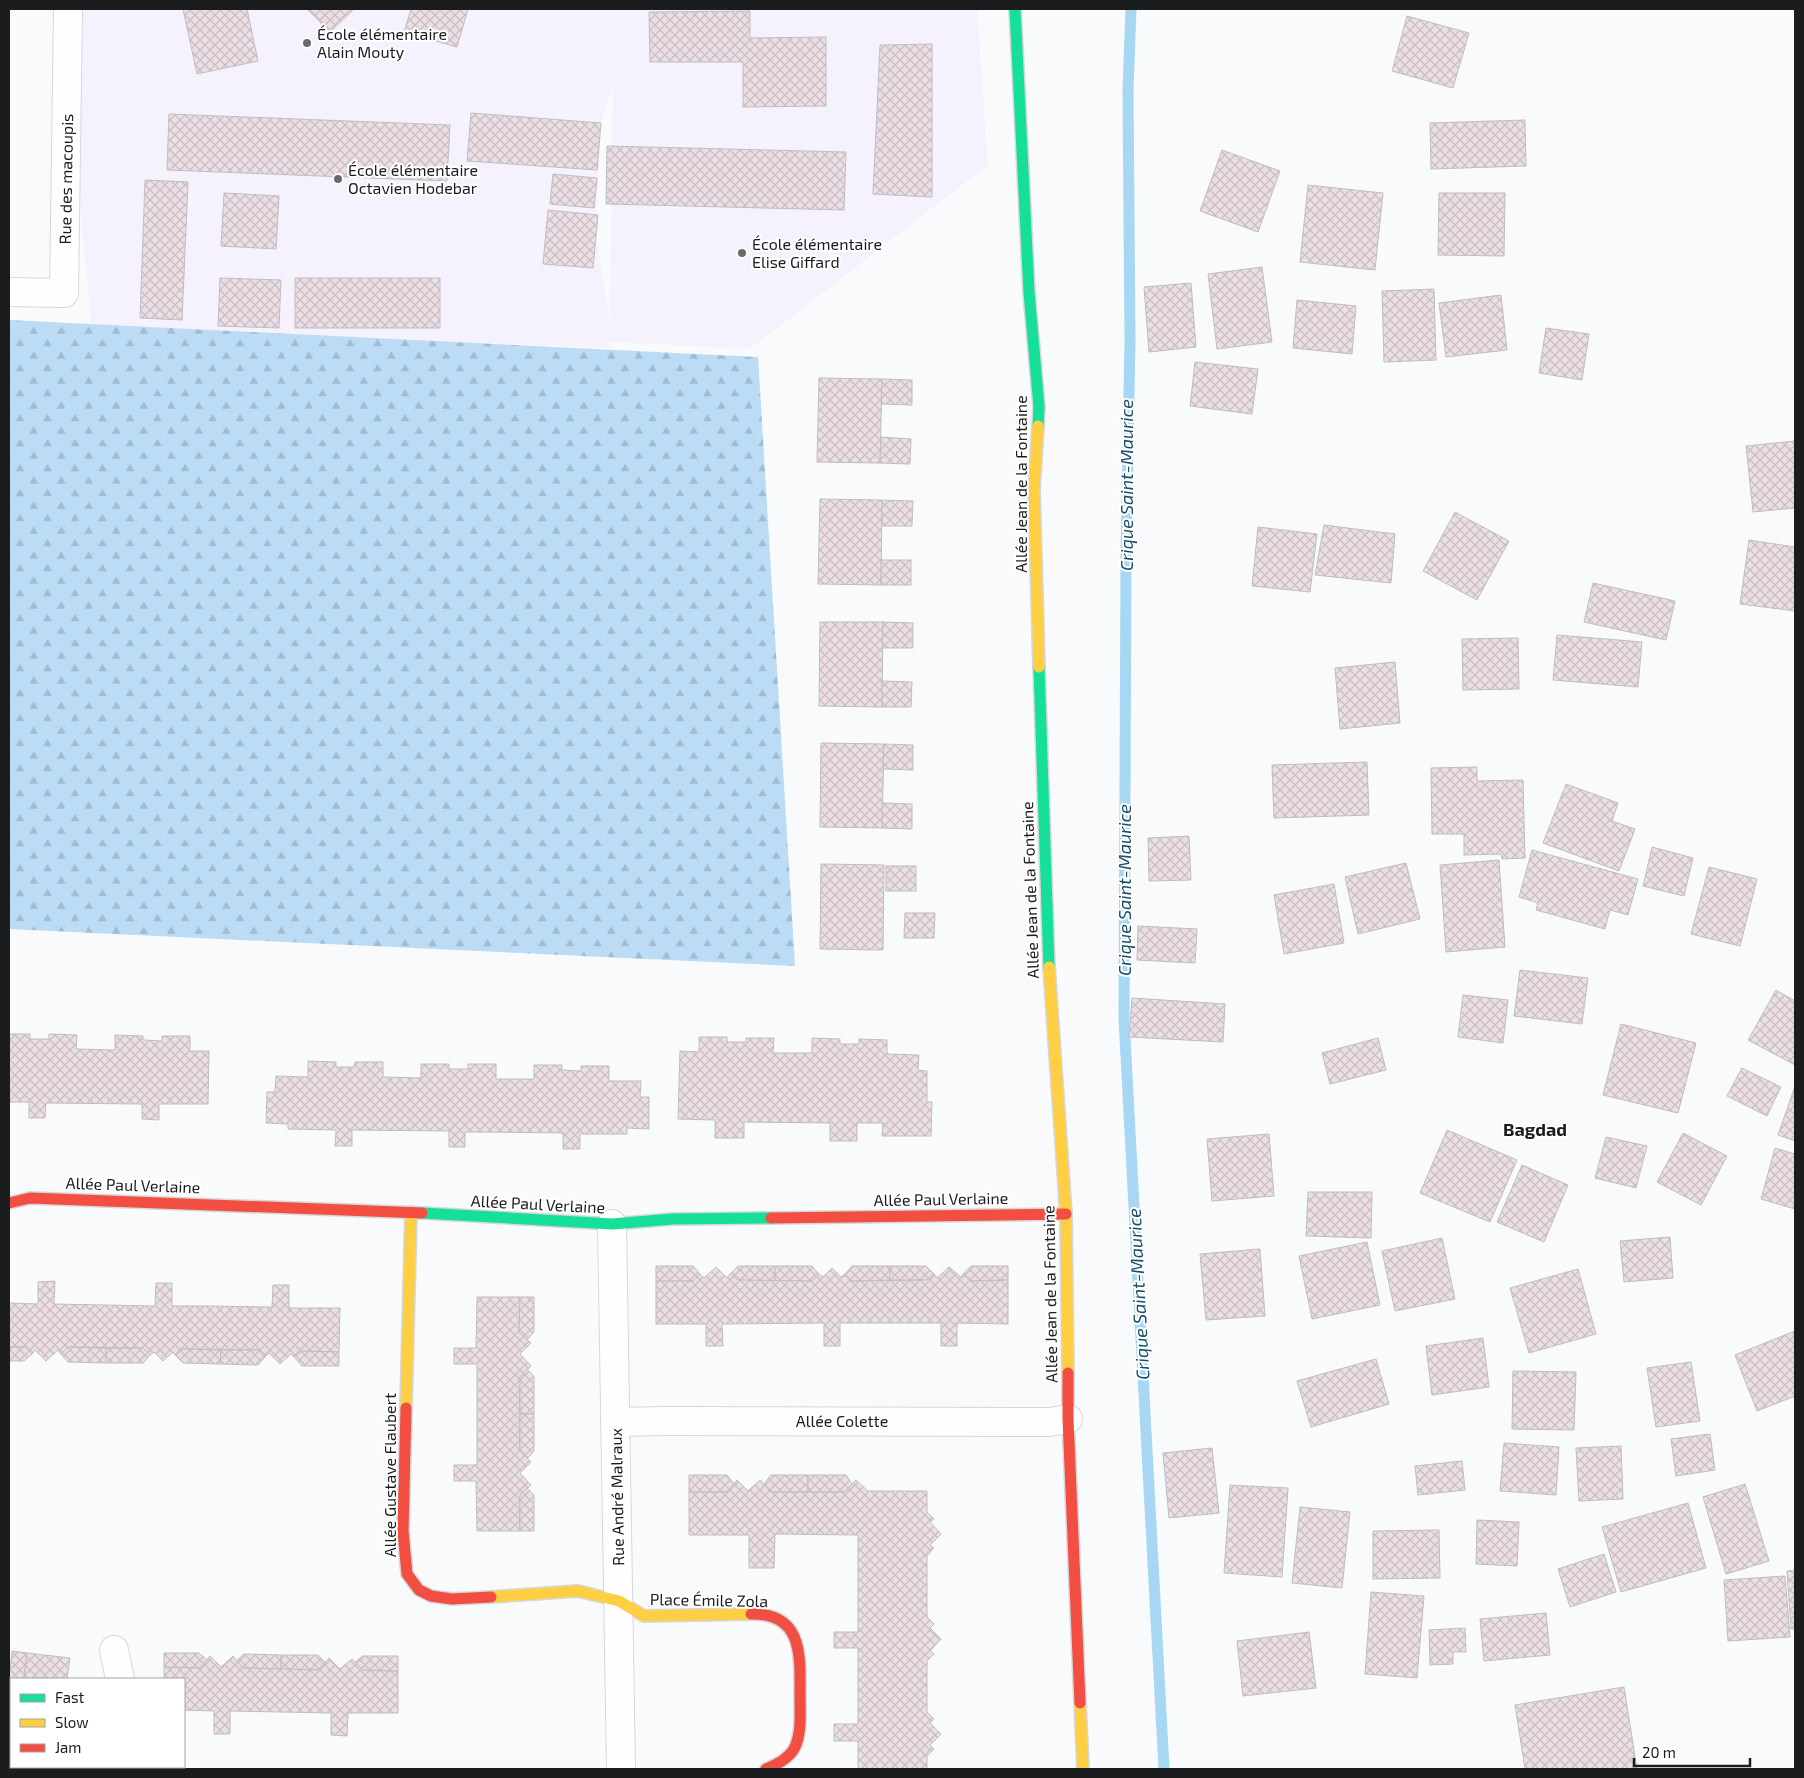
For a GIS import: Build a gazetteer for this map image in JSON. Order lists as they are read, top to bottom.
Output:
{
  "streets": {
    "street": [
      "Rue des macoupis",
      "Allée Jean de la Fontaine",
      "Allée Paul Verlaine",
      "Allée Colette",
      "Allée Gustave Flaubert",
      "Rue André Malraux",
      "Place Émile Zola"
    ]
  },
  "crossings": [
    ["Allée Jean de la Fontaine", "Allée Paul Verlaine"],
    ["Allée Jean de la Fontaine", "Allée Colette"],
    ["Allée Paul Verlaine", "Allée Gustave Flaubert"],
    ["Allée Paul Verlaine", "Rue André Malraux"],
    ["Allée Colette", "Rue André Malraux"],
    ["Allée Gustave Flaubert", "Rue André Malraux"],
    ["Allée Gustave Flaubert", "Place Émile Zola"],
    ["Rue André Malraux", "Place Émile Zola"]
  ],
  "districts": ["Bagdad"],
  "water": ["Crique Saint-Maurice"],
  "places": ["École élémentaire Alain Mouty", "École élémentaire Octavien Hodebar", "École élémentaire Elise Giffard"],
  "legend": ["Fast", "Slow", "Jam"],
  "scale_bar": "20 m"
}
